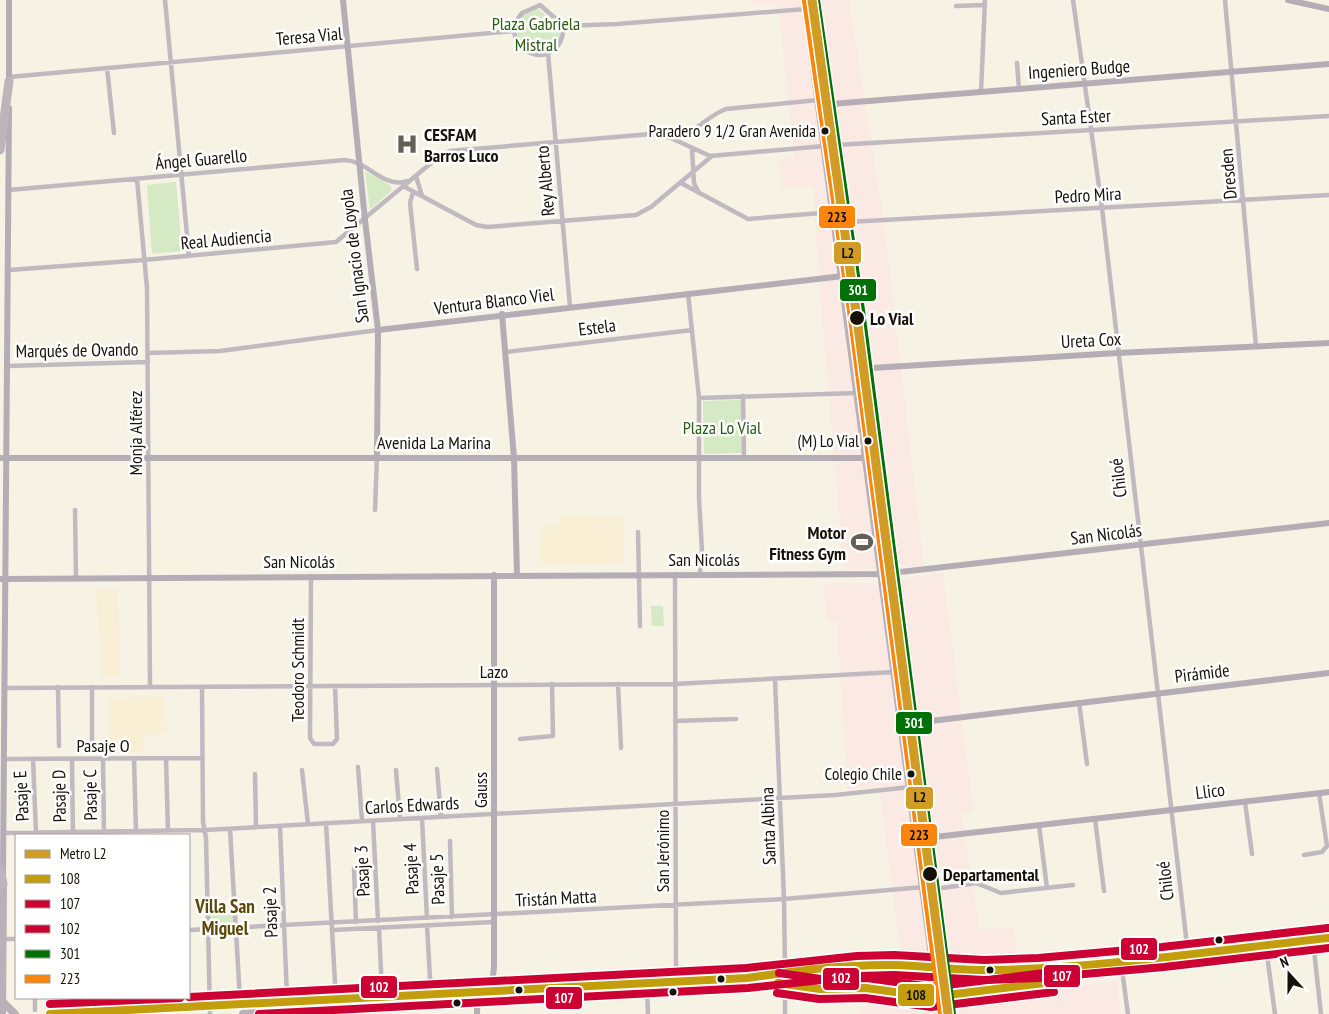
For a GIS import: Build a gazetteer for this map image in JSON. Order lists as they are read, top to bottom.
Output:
{
  "streets": {
    "street": [
      "Teresa Vial",
      "Ingeniero Budge",
      "Santa Ester",
      "Ángel Guarello",
      "Dresden",
      "Rey Alberto",
      "Pedro Mira",
      "Real Audiencia",
      "San Ignacio de Loyola",
      "Ventura Blanco Viel",
      "Estela",
      "Ureta Cox",
      "Marqués de Ovando",
      "Monja Alférez",
      "Avenida La Marina",
      "Chiloé",
      "San Nicolás",
      "Teodoro Schmidt",
      "Lazo",
      "Pirámide",
      "Pasaje O",
      "Gauss",
      "Llico",
      "Pasaje C",
      "Pasaje E",
      "Pasaje D",
      "Carlos Edwards",
      "Santa Albina",
      "San Jerónimo",
      "Pasaje 4",
      "Pasaje 3",
      "Pasaje 5",
      "Tristán Matta",
      "Pasaje 2"
    ]
  },
  "crossings": [
    ["Teresa Vial", "Rey Alberto"],
    ["Teresa Vial", "San Ignacio de Loyola"],
    ["Ingeniero Budge", "Dresden"],
    ["Ingeniero Budge", "Chiloé"],
    ["Santa Ester", "Dresden"],
    ["Santa Ester", "Chiloé"],
    ["Ángel Guarello", "San Ignacio de Loyola"],
    ["Ángel Guarello", "Monja Alférez"],
    ["Dresden", "Pedro Mira"],
    ["Dresden", "Ureta Cox"],
    ["Rey Alberto", "Ventura Blanco Viel"],
    ["Pedro Mira", "Chiloé"],
    ["Real Audiencia", "San Ignacio de Loyola"],
    ["Real Audiencia", "Monja Alférez"],
    ["San Ignacio de Loyola", "Ventura Blanco Viel"],
    ["San Ignacio de Loyola", "Avenida La Marina"],
    ["Ventura Blanco Viel", "Monja Alférez"],
    ["Ureta Cox", "Chiloé"],
    ["Marqués de Ovando", "Monja Alférez"],
    ["Monja Alférez", "Avenida La Marina"],
    ["Monja Alférez", "San Nicolás"],
    ["Monja Alférez", "Lazo"],
    ["Chiloé", "San Nicolás"],
    ["Chiloé", "Pirámide"],
    ["Chiloé", "Llico"],
    ["San Nicolás", "Teodoro Schmidt"],
    ["San Nicolás", "Gauss"],
    ["San Nicolás", "San Jerónimo"],
    ["Teodoro Schmidt", "Lazo"],
    ["Lazo", "Gauss"],
    ["Lazo", "Santa Albina"],
    ["Lazo", "San Jerónimo"],
    ["Pasaje O", "Pasaje C"],
    ["Pasaje O", "Pasaje E"],
    ["Pasaje O", "Pasaje D"],
    ["Gauss", "Carlos Edwards"],
    ["Gauss", "Tristán Matta"],
    ["Pasaje C", "Carlos Edwards"],
    ["Pasaje E", "Carlos Edwards"],
    ["Pasaje D", "Carlos Edwards"],
    ["Carlos Edwards", "Santa Albina"],
    ["Carlos Edwards", "San Jerónimo"],
    ["Carlos Edwards", "Pasaje 4"],
    ["Carlos Edwards", "Pasaje 3"],
    ["Carlos Edwards", "Pasaje 2"],
    ["Santa Albina", "Tristán Matta"],
    ["San Jerónimo", "Tristán Matta"],
    ["Pasaje 4", "Tristán Matta"],
    ["Pasaje 3", "Tristán Matta"],
    ["Pasaje 5", "Tristán Matta"],
    ["Tristán Matta", "Pasaje 2"]
  ],
  "districts": ["Villa San Miguel"],
  "parks": ["Plaza Gabriela Mistral", "Plaza Lo Vial"],
  "places": {
    "other": [
      "Paradero 9 1/2 Gran Avenida",
      "Lo Vial",
      "(M) Lo Vial",
      "Colegio Chile",
      "Departamental"
    ],
    "hospital": ["CESFAM Barros Luco"],
    "sports": ["Motor Fitness Gym"]
  },
  "lines": [
    "metro line L2",
    "transit line 301",
    "transit line 223",
    "transit line 102",
    "transit line 108",
    "transit line 107"
  ],
  "legend": [
    "Metro L2",
    "108",
    "107",
    "102",
    "301",
    "223"
  ],
  "north": "top"
}
